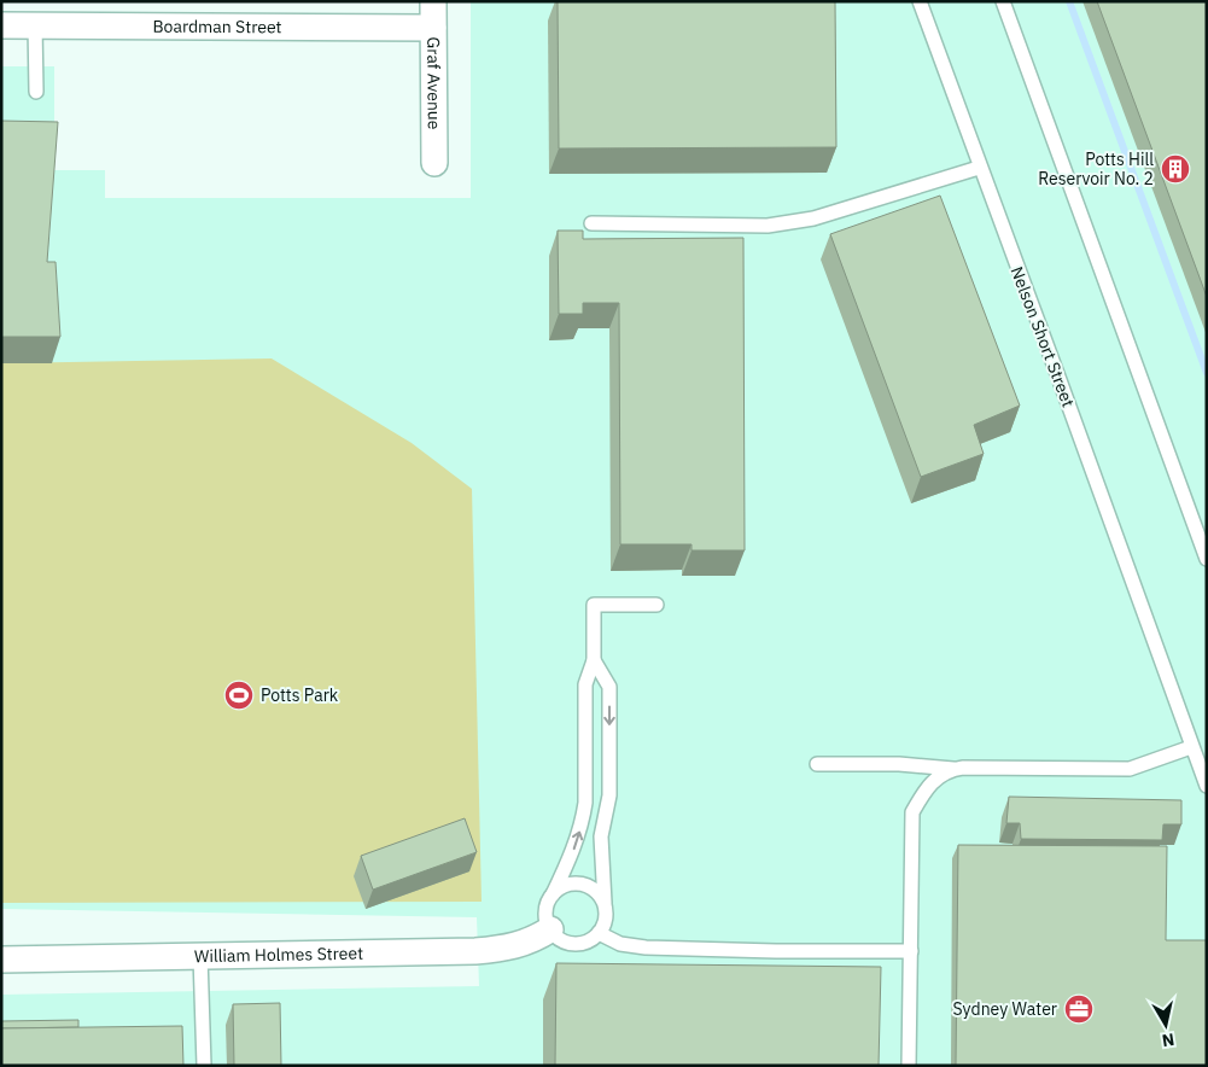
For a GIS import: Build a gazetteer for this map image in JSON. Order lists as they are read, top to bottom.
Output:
{
  "streets": {
    "street": ["Boardman Street", "Graf Avenue", "William Holmes Street"],
    "lane": ["Nelson Short Street"]
  },
  "crossings": [
    ["Boardman Street", "Graf Avenue"]
  ],
  "places": {
    "building": ["Potts Hill Reservoir No. 2"],
    "sports": ["Potts Park"],
    "office": ["Sydney Water"]
  },
  "north": "bottom"
}
